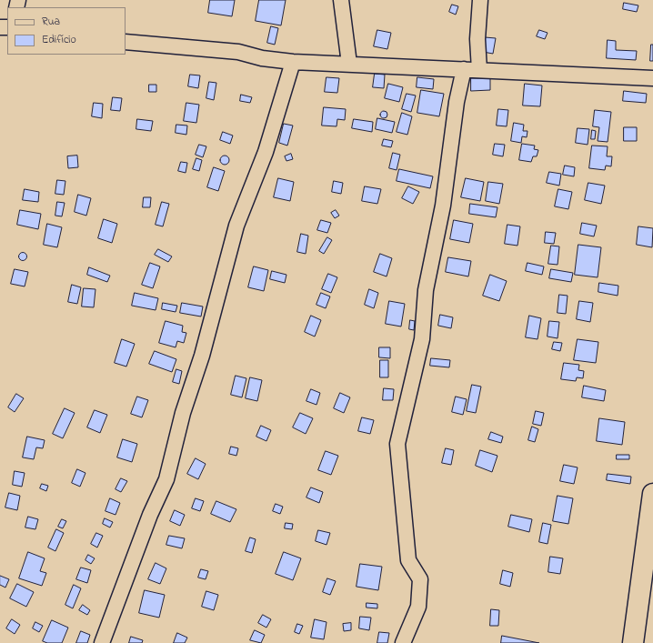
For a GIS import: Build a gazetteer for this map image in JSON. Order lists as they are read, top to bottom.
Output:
{
  "legend": ["Rua", "Edifício"]
}
